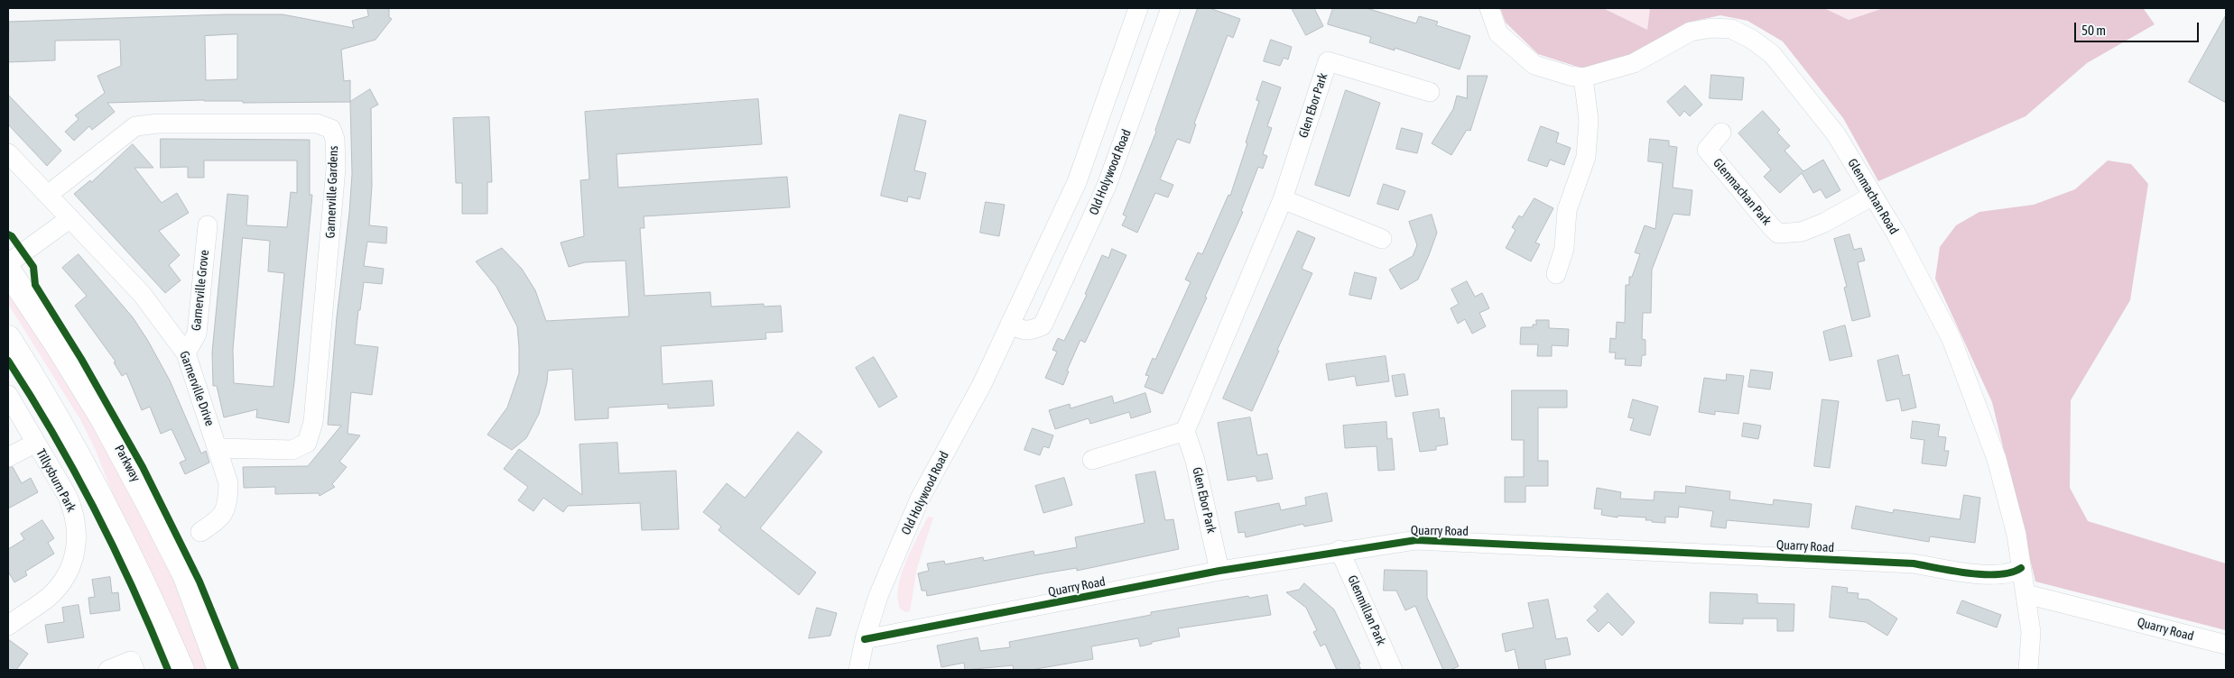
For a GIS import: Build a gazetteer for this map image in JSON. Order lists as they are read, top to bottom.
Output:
{
  "streets": {
    "highway": ["Parkway"],
    "street": [
      "Glen Ebor Park",
      "Old Holywood Road",
      "Garnerville Gardens",
      "Glenmachan Park",
      "Glenmachan Road",
      "Garnerville Grove",
      "Garnerville Drive",
      "Tillysburn Park",
      "Quarry Road",
      "Glenmillan Park"
    ]
  },
  "crossings": [
    ["Glen Ebor Park", "Quarry Road"],
    ["Old Holywood Road", "Quarry Road"],
    ["Garnerville Gardens", "Garnerville Drive"],
    ["Glenmachan Park", "Glenmachan Road"],
    ["Glenmachan Road", "Quarry Road"],
    ["Garnerville Grove", "Garnerville Drive"],
    ["Quarry Road", "Glenmillan Park"]
  ],
  "scale_bar": "50 m"
}
